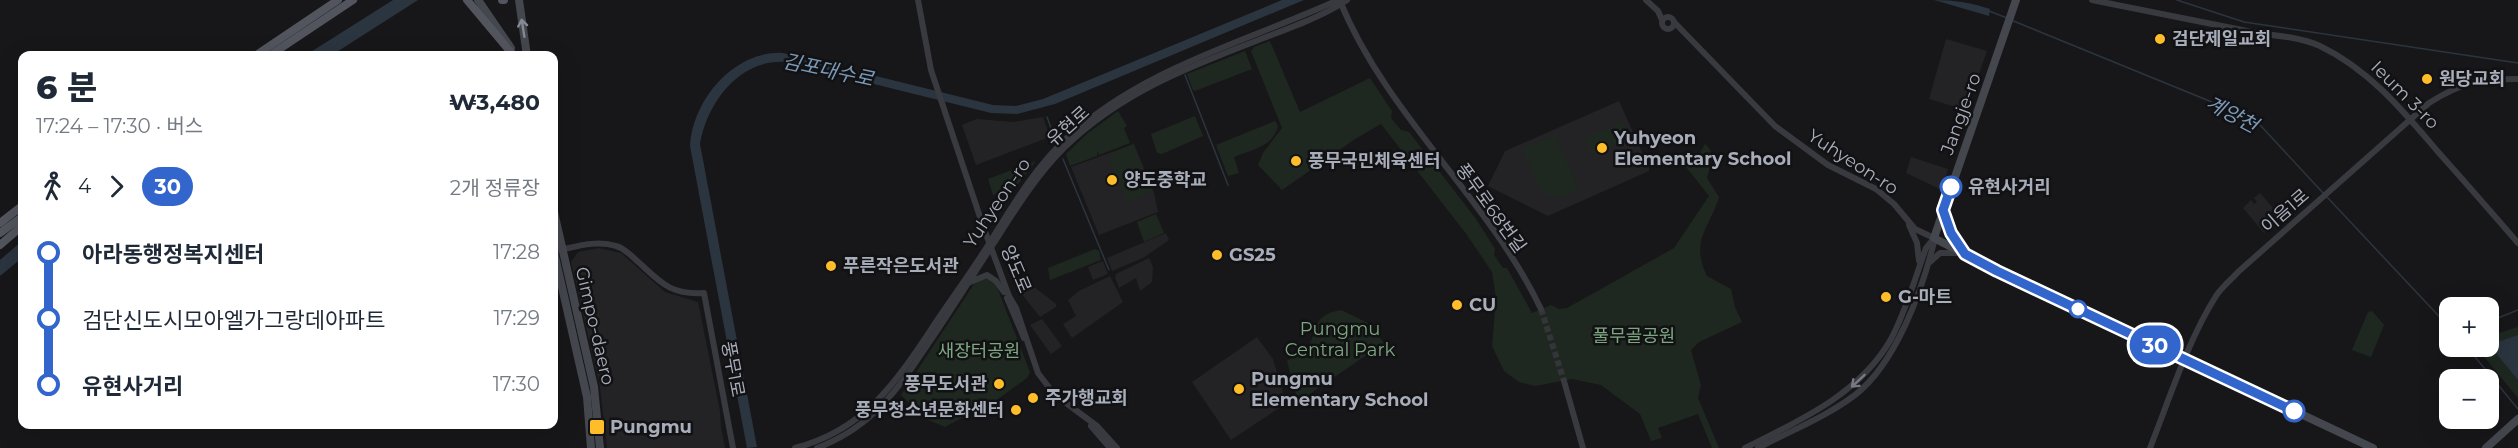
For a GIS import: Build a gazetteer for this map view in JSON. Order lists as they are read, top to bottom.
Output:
{
  "streets": {
    "main road": ["Jangje-ro", "Gimpo-daero"],
    "street": [
      "Ieum 3-ro",
      "Yuhyeon-ro",
      "풍무로68번길",
      "이음1로",
      "양도로",
      "풍무1로"
    ]
  },
  "crossings": [
    ["Ieum 3-ro", "이음1로"],
    ["Jangje-ro", "Yuhyeon-ro"],
    ["Yuhyeon-ro", "풍무로68번길"],
    ["Yuhyeon-ro", "양도로"]
  ],
  "water": ["김포대수로", "계양천"],
  "parks": ["Pungmu Central Park", "풀무골공원", "새장터공원"],
  "places": {
    "other": [
      "검단제일교회",
      "원당교회",
      "Yuhyeon Elementary School",
      "풍무국민체육센터",
      "양도중학교",
      "유현사거리",
      "GS25",
      "푸른작은도서관",
      "G-마트",
      "CU",
      "풍무도서관",
      "Pungmu Elementary School",
      "주가행교회",
      "풍무청소년문화센터"
    ],
    "transit": ["Pungmu"]
  },
  "lines": ["bus line 30"],
  "page": {
    "on_map": "30",
    "heading": ["6 분", "17:24 – 17:30 · 버스", "₩3,480"],
    "legs": ["4", "30", "2개 정류장"],
    "list": [
      {
        "name": "아라동행정복지센터",
        "value": "17:28"
      },
      {
        "name": "검단신도시모아엘가그랑데아파트",
        "value": "17:29"
      },
      {
        "name": "유현사거리",
        "value": "17:30"
      }
    ],
    "map_buttons": ["+", "−"]
  }
}
